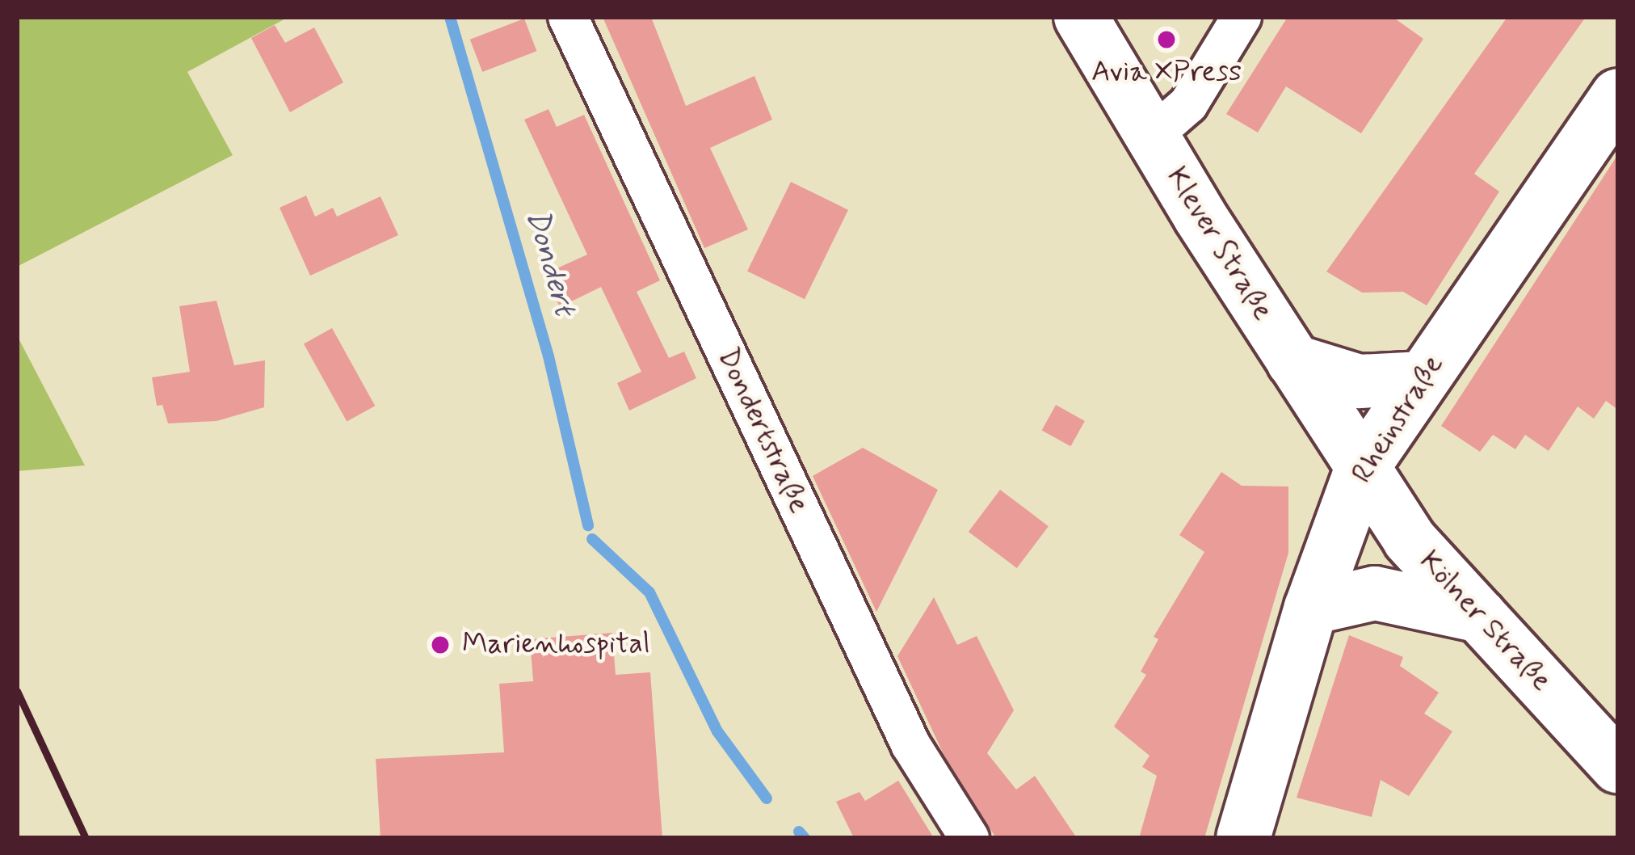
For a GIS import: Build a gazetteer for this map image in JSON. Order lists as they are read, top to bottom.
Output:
{
  "streets": {
    "main road": ["Klever Straße", "Rheinstraße", "Kölner Straße"],
    "street": ["Dondertstraße"]
  },
  "crossings": [
    ["Klever Straße", "Rheinstraße"],
    ["Klever Straße", "Kölner Straße"],
    ["Rheinstraße", "Kölner Straße"]
  ],
  "water": ["Dondert"],
  "places": ["Avia XPress", "Marienhospital"]
}
